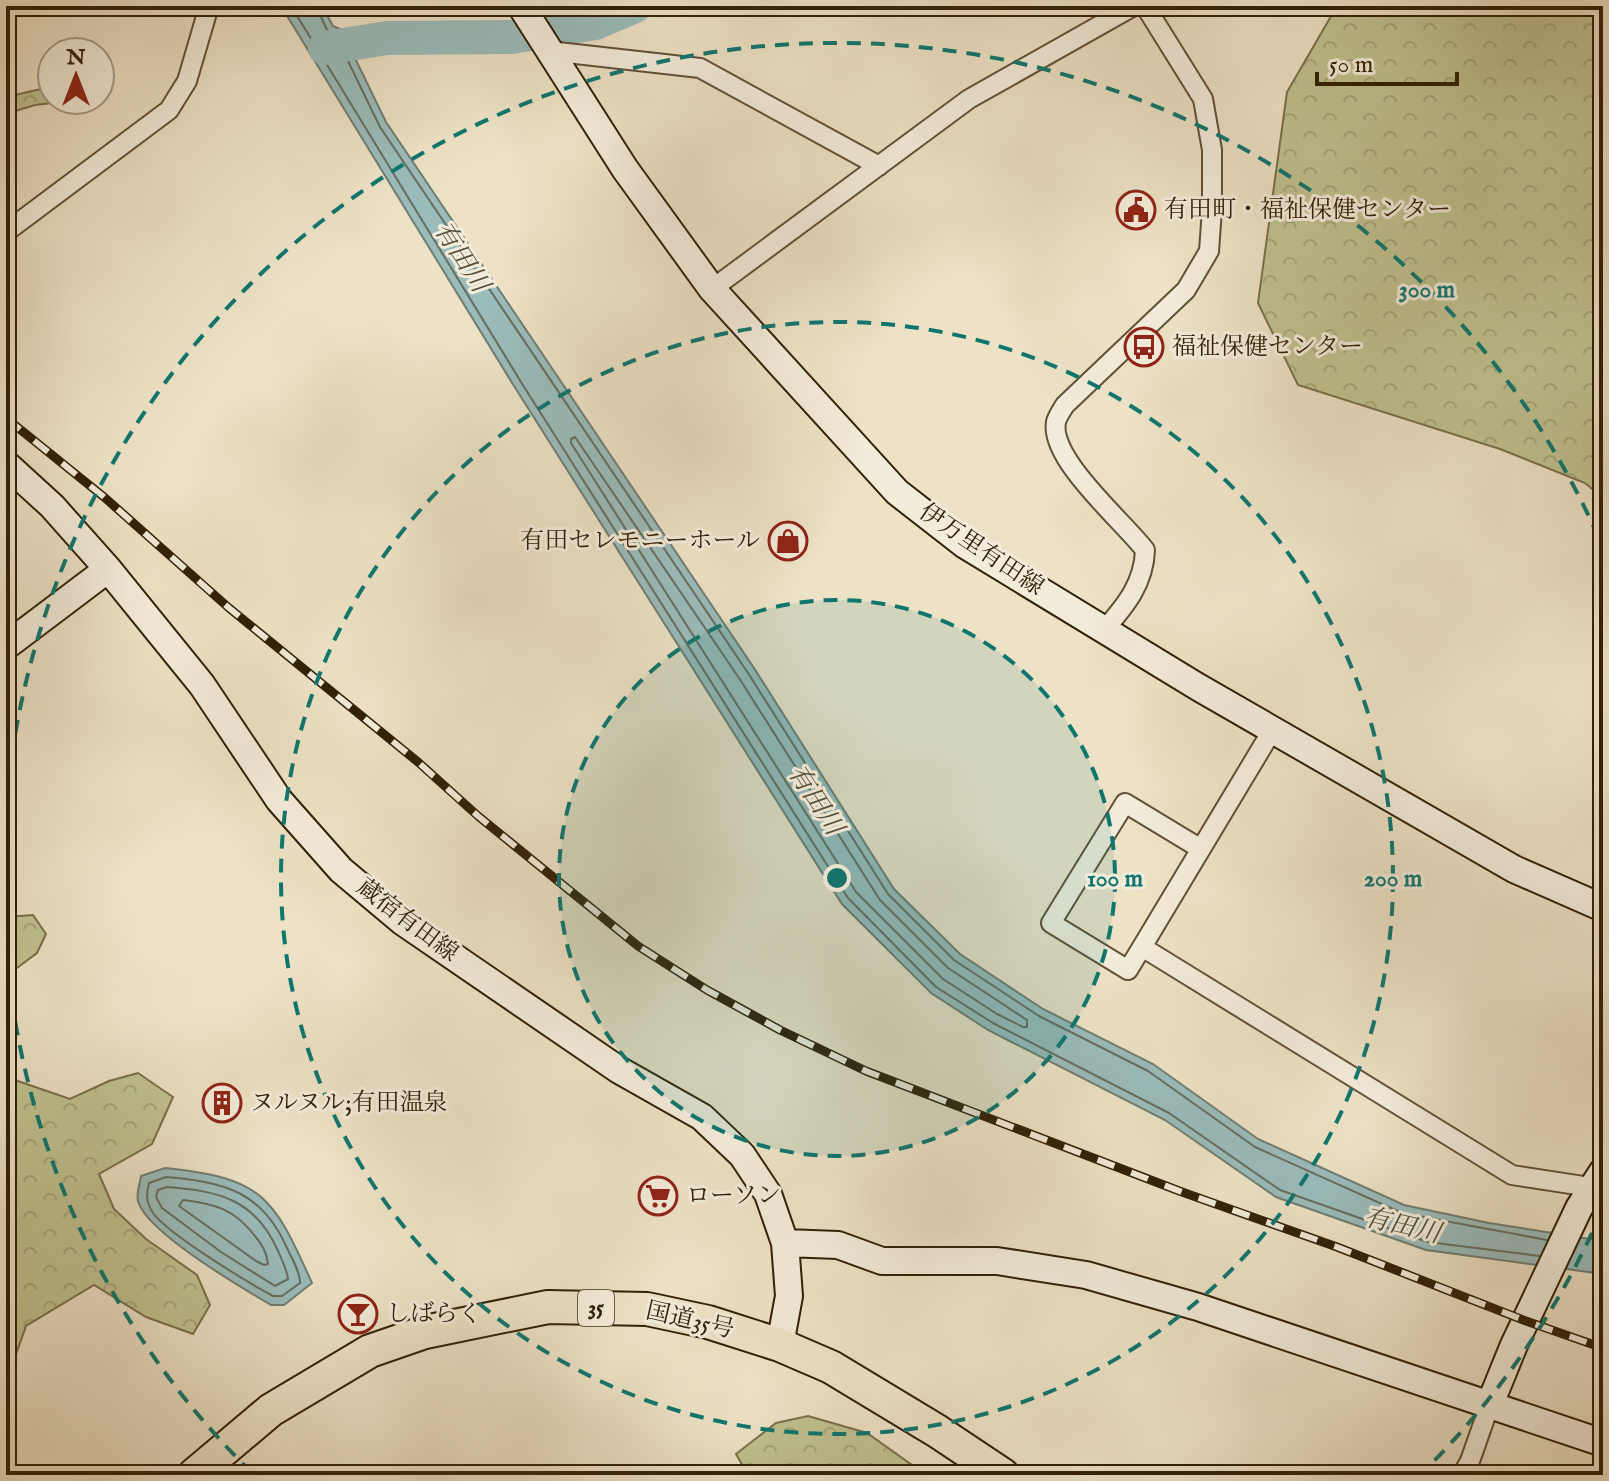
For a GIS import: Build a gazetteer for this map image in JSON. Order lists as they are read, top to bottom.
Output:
{
  "streets": {
    "highway": ["35", "国道35号"],
    "main road": ["伊万里有田線", "蔵宿有田線"]
  },
  "crossings": [
    ["蔵宿有田線", "国道35号"]
  ],
  "water": ["有田川"],
  "places": {
    "public building": ["有田町・福祉保健センター"],
    "bus stop": ["福祉保健センター"],
    "shop": ["有田セレモニーホール"],
    "building": ["ヌルヌル;有田温泉"],
    "supermarket": ["ローソン"],
    "bar": ["しばらく"]
  },
  "scale_bar": "50 m",
  "north": "top",
  "rings": ["300 m", "100 m", "200 m"]
}
